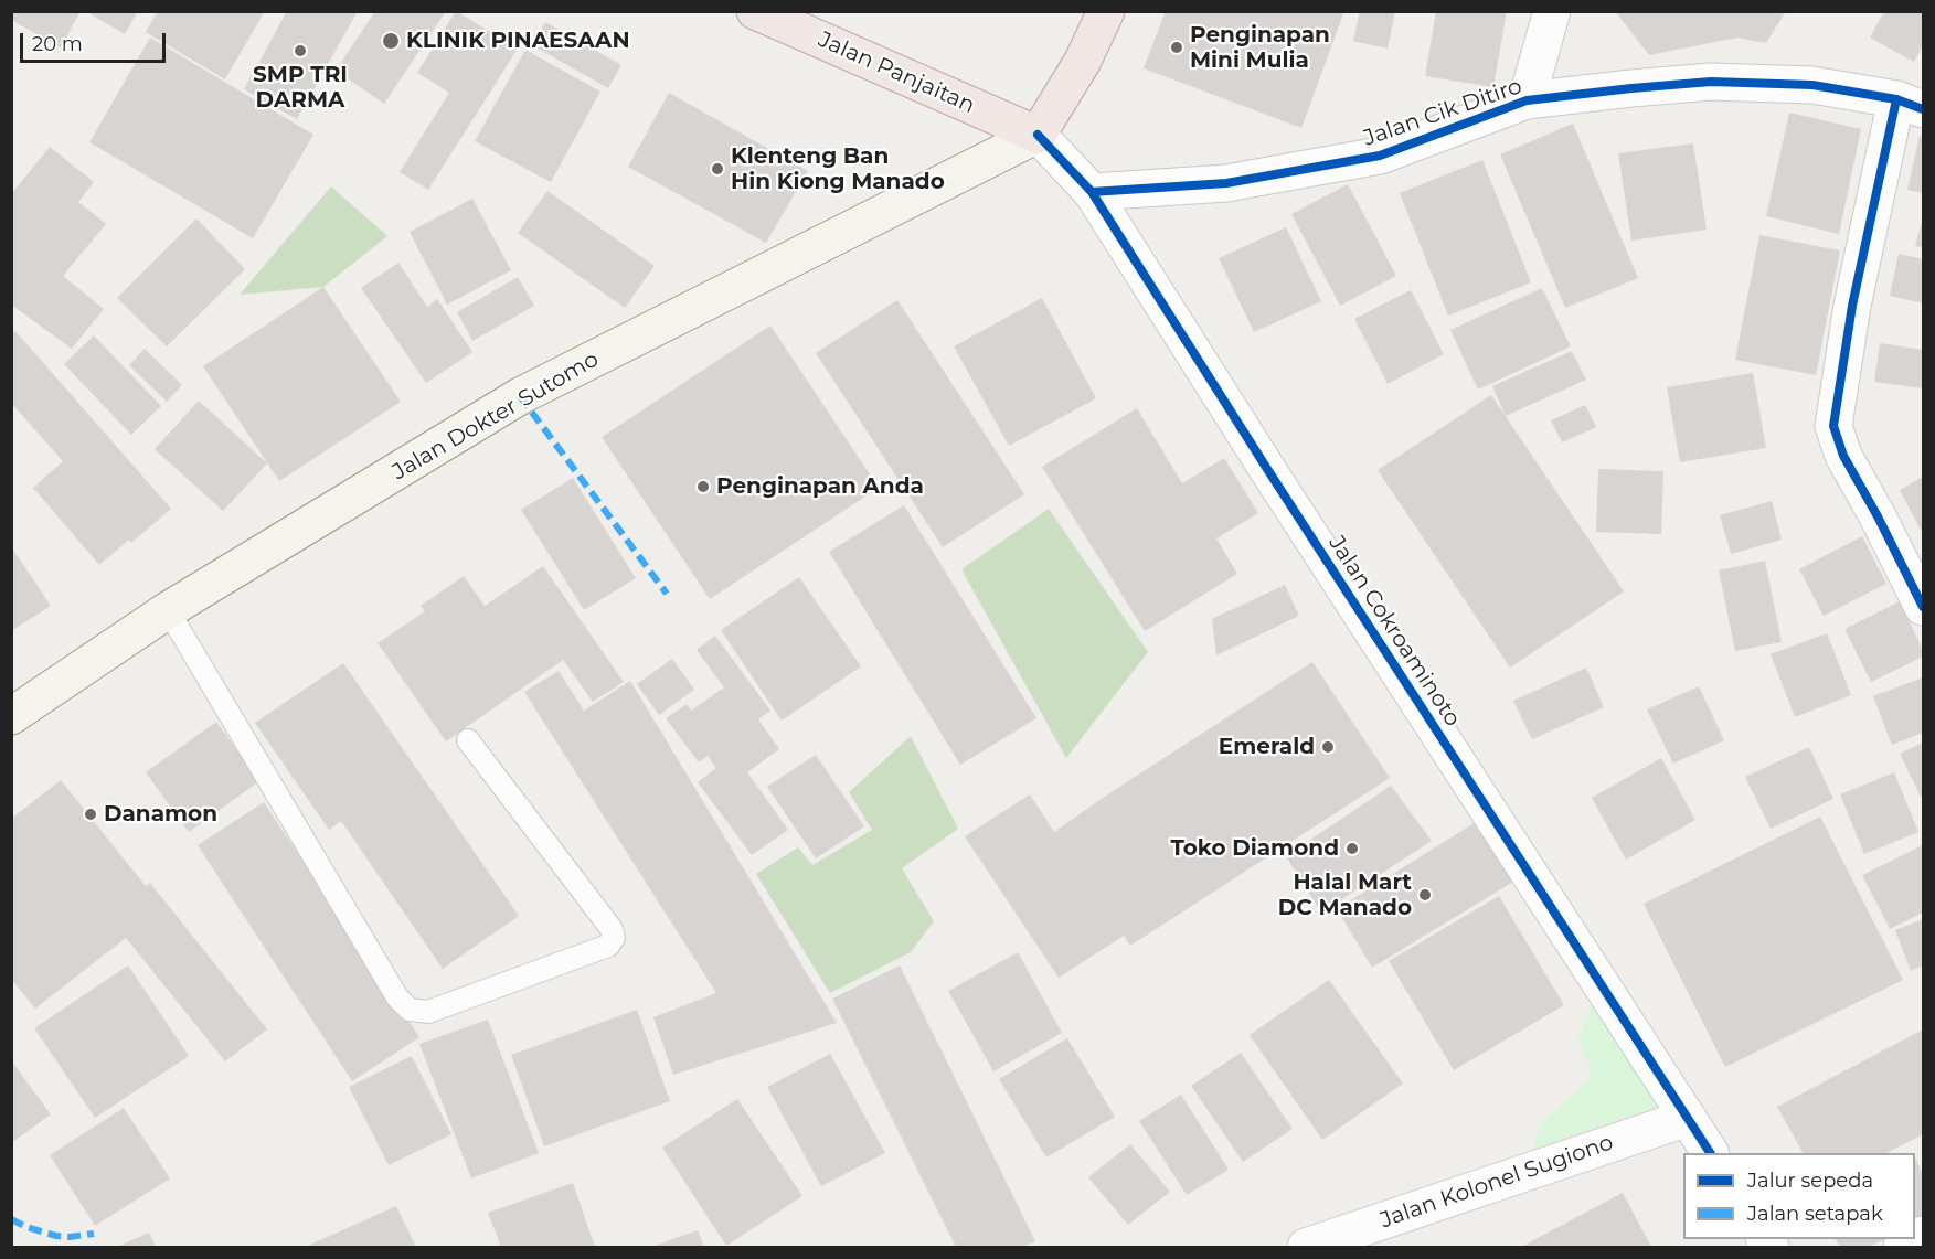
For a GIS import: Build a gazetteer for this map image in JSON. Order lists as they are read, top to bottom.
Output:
{
  "streets": {
    "highway": ["Jalan Panjaitan"],
    "main road": ["Jalan Dokter Sutomo"],
    "street": ["Jalan Cik Ditiro", "Jalan Cokroaminoto", "Jalan Kolonel Sugiono"]
  },
  "crossings": [
    ["Jalan Panjaitan", "Jalan Dokter Sutomo"],
    ["Jalan Panjaitan", "Jalan Cokroaminoto"],
    ["Jalan Cik Ditiro", "Jalan Cokroaminoto"],
    ["Jalan Dokter Sutomo", "Jalan Cokroaminoto"],
    ["Jalan Cokroaminoto", "Jalan Kolonel Sugiono"]
  ],
  "places": [
    "KLINIK PINAESAAN",
    "Penginapan Mini Mulia",
    "SMP TRI DARMA",
    "Klenteng Ban Hin Kiong Manado",
    "Penginapan Anda",
    "Emerald",
    "Danamon",
    "Toko Diamond",
    "Halal Mart DC Manado"
  ],
  "legend": ["Jalur sepeda", "Jalan setapak"],
  "scale_bar": "20 m"
}
